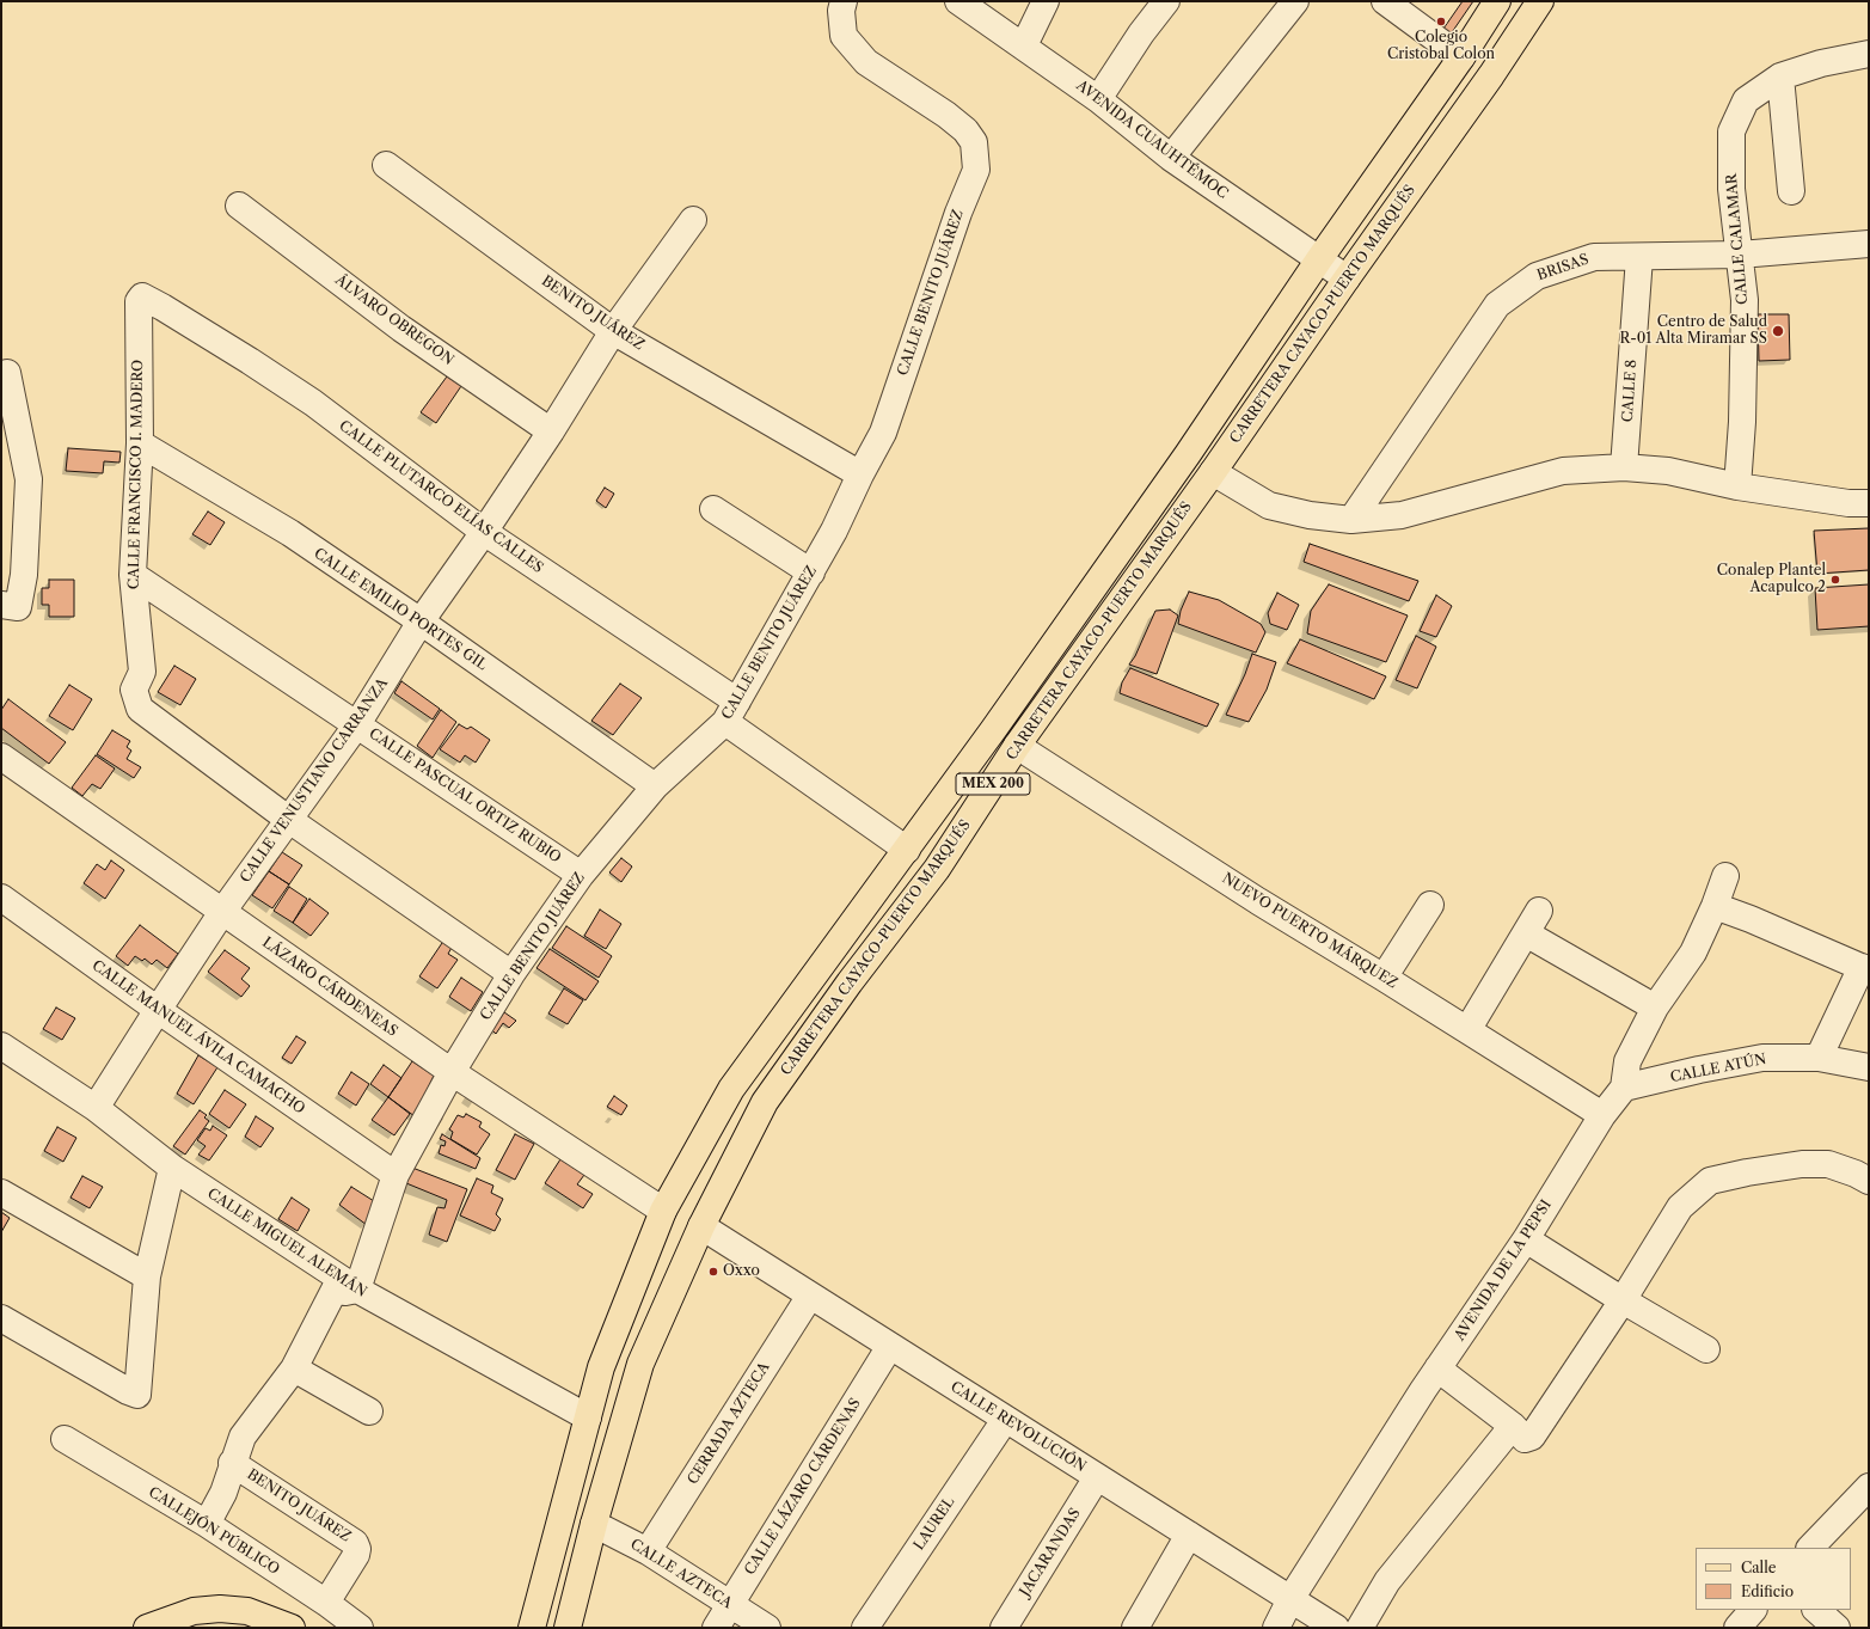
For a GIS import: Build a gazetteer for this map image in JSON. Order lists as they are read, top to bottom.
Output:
{
  "streets": {
    "main road": ["CARRETERA CAYACO-PUERTO MARQUÉS", "MEX 200"],
    "street": [
      "AVENIDA CUAUHTÉMOC",
      "CALLE CALAMAR",
      "BRISAS",
      "CALLE BENITO JUÁREZ",
      "BENITO JUÁREZ",
      "ÁLVARO OBREGON",
      "CALLE 8",
      "CALLE FRANCISCO I. MADERO",
      "CALLE PLUTARCO ELÍAS CALLES",
      "CALLE EMILIO PORTES GIL",
      "CALLE VENUSTIANO CARRANZA",
      "CALLE PASCUAL ORTIZ RUBIO",
      "NUEVO PUERTO MÁRQUEZ",
      "LÁZARO CÁRDENEAS",
      "CALLE MANUEL ÁVILA CAMACHO",
      "CALLE ATÚN",
      "CALLE MIGUEL ALEMÁN",
      "AVENIDA DE LA PEPSI",
      "CERRADA AZTECA",
      "CALLE REVOLUCIÓN",
      "CALLE LÁZARO CÁRDENAS",
      "LAUREL",
      "CALLEJÓN PÚBLICO",
      "JACARANDAS",
      "CALLE AZTECA"
    ]
  },
  "crossings": [
    ["AVENIDA CUAUHTÉMOC", "CARRETERA CAYACO-PUERTO MARQUÉS"],
    ["CALLE CALAMAR", "BRISAS"],
    ["BRISAS", "CALLE 8"],
    ["CALLE BENITO JUÁREZ", "BENITO JUÁREZ"],
    ["CALLE BENITO JUÁREZ", "CALLE PLUTARCO ELÍAS CALLES"],
    ["CALLE BENITO JUÁREZ", "CALLE EMILIO PORTES GIL"],
    ["CALLE BENITO JUÁREZ", "CALLE PASCUAL ORTIZ RUBIO"],
    ["CALLE BENITO JUÁREZ", "LÁZARO CÁRDENEAS"],
    ["CALLE BENITO JUÁREZ", "CALLE MANUEL ÁVILA CAMACHO"],
    ["CALLE BENITO JUÁREZ", "CALLE MIGUEL ALEMÁN"],
    ["BENITO JUÁREZ", "CALLE VENUSTIANO CARRANZA"],
    ["BENITO JUÁREZ", "CALLE MIGUEL ALEMÁN"],
    ["BENITO JUÁREZ", "CALLEJÓN PÚBLICO"],
    ["CARRETERA CAYACO-PUERTO MARQUÉS", "CALLE PLUTARCO ELÍAS CALLES"],
    ["CARRETERA CAYACO-PUERTO MARQUÉS", "NUEVO PUERTO MÁRQUEZ"],
    ["CARRETERA CAYACO-PUERTO MARQUÉS", "LÁZARO CÁRDENEAS"],
    ["CARRETERA CAYACO-PUERTO MARQUÉS", "CALLE MIGUEL ALEMÁN"],
    ["CARRETERA CAYACO-PUERTO MARQUÉS", "CALLE REVOLUCIÓN"],
    ["CARRETERA CAYACO-PUERTO MARQUÉS", "CALLE AZTECA"],
    ["ÁLVARO OBREGON", "CALLE VENUSTIANO CARRANZA"],
    ["CALLE FRANCISCO I. MADERO", "CALLE PLUTARCO ELÍAS CALLES"],
    ["CALLE FRANCISCO I. MADERO", "CALLE EMILIO PORTES GIL"],
    ["CALLE FRANCISCO I. MADERO", "CALLE VENUSTIANO CARRANZA"],
    ["CALLE FRANCISCO I. MADERO", "CALLE PASCUAL ORTIZ RUBIO"],
    ["CALLE PLUTARCO ELÍAS CALLES", "CALLE VENUSTIANO CARRANZA"],
    ["CALLE EMILIO PORTES GIL", "CALLE VENUSTIANO CARRANZA"],
    ["CALLE VENUSTIANO CARRANZA", "CALLE PASCUAL ORTIZ RUBIO"],
    ["CALLE VENUSTIANO CARRANZA", "LÁZARO CÁRDENEAS"],
    ["CALLE VENUSTIANO CARRANZA", "CALLE MANUEL ÁVILA CAMACHO"],
    ["CALLE VENUSTIANO CARRANZA", "CALLE MIGUEL ALEMÁN"],
    ["NUEVO PUERTO MÁRQUEZ", "AVENIDA DE LA PEPSI"],
    ["CALLE ATÚN", "AVENIDA DE LA PEPSI"],
    ["AVENIDA DE LA PEPSI", "CALLE REVOLUCIÓN"],
    ["CERRADA AZTECA", "CALLE REVOLUCIÓN"],
    ["CERRADA AZTECA", "CALLE AZTECA"],
    ["CALLE REVOLUCIÓN", "CALLE LÁZARO CÁRDENAS"],
    ["CALLE REVOLUCIÓN", "LAUREL"],
    ["CALLE REVOLUCIÓN", "JACARANDAS"],
    ["CALLE LÁZARO CÁRDENAS", "CALLE AZTECA"]
  ],
  "places": [
    "Colegio Cristobal Colon",
    "Centro de Salud R-01 Alta Miramar SS",
    "Conalep Plantel Acapulco 2",
    "Oxxo"
  ],
  "legend": ["Calle", "Edificio"]
}
